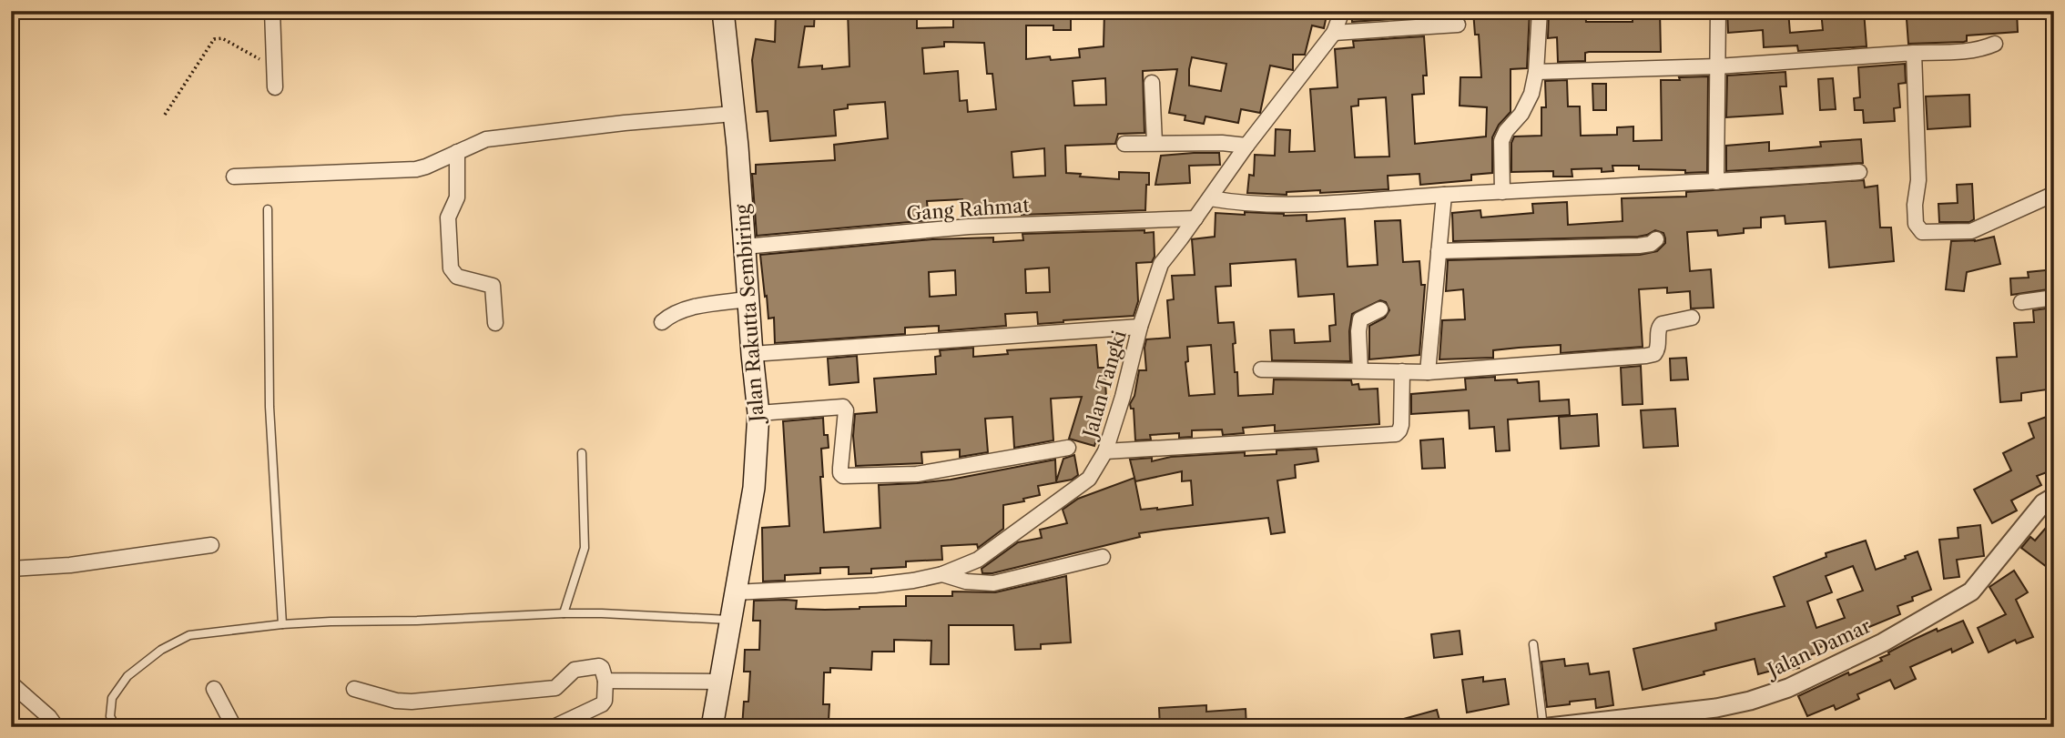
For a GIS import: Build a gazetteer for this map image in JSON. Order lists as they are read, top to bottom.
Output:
{
  "streets": {
    "main road": ["Jalan Rakutta Sembiring"],
    "street": ["Gang Rahmat", "Jalan Tangki", "Jalan Damar"]
  },
  "crossings": [
    ["Gang Rahmat", "Jalan Rakutta Sembiring"],
    ["Gang Rahmat", "Jalan Tangki"],
    ["Jalan Rakutta Sembiring", "Jalan Tangki"]
  ]
}
